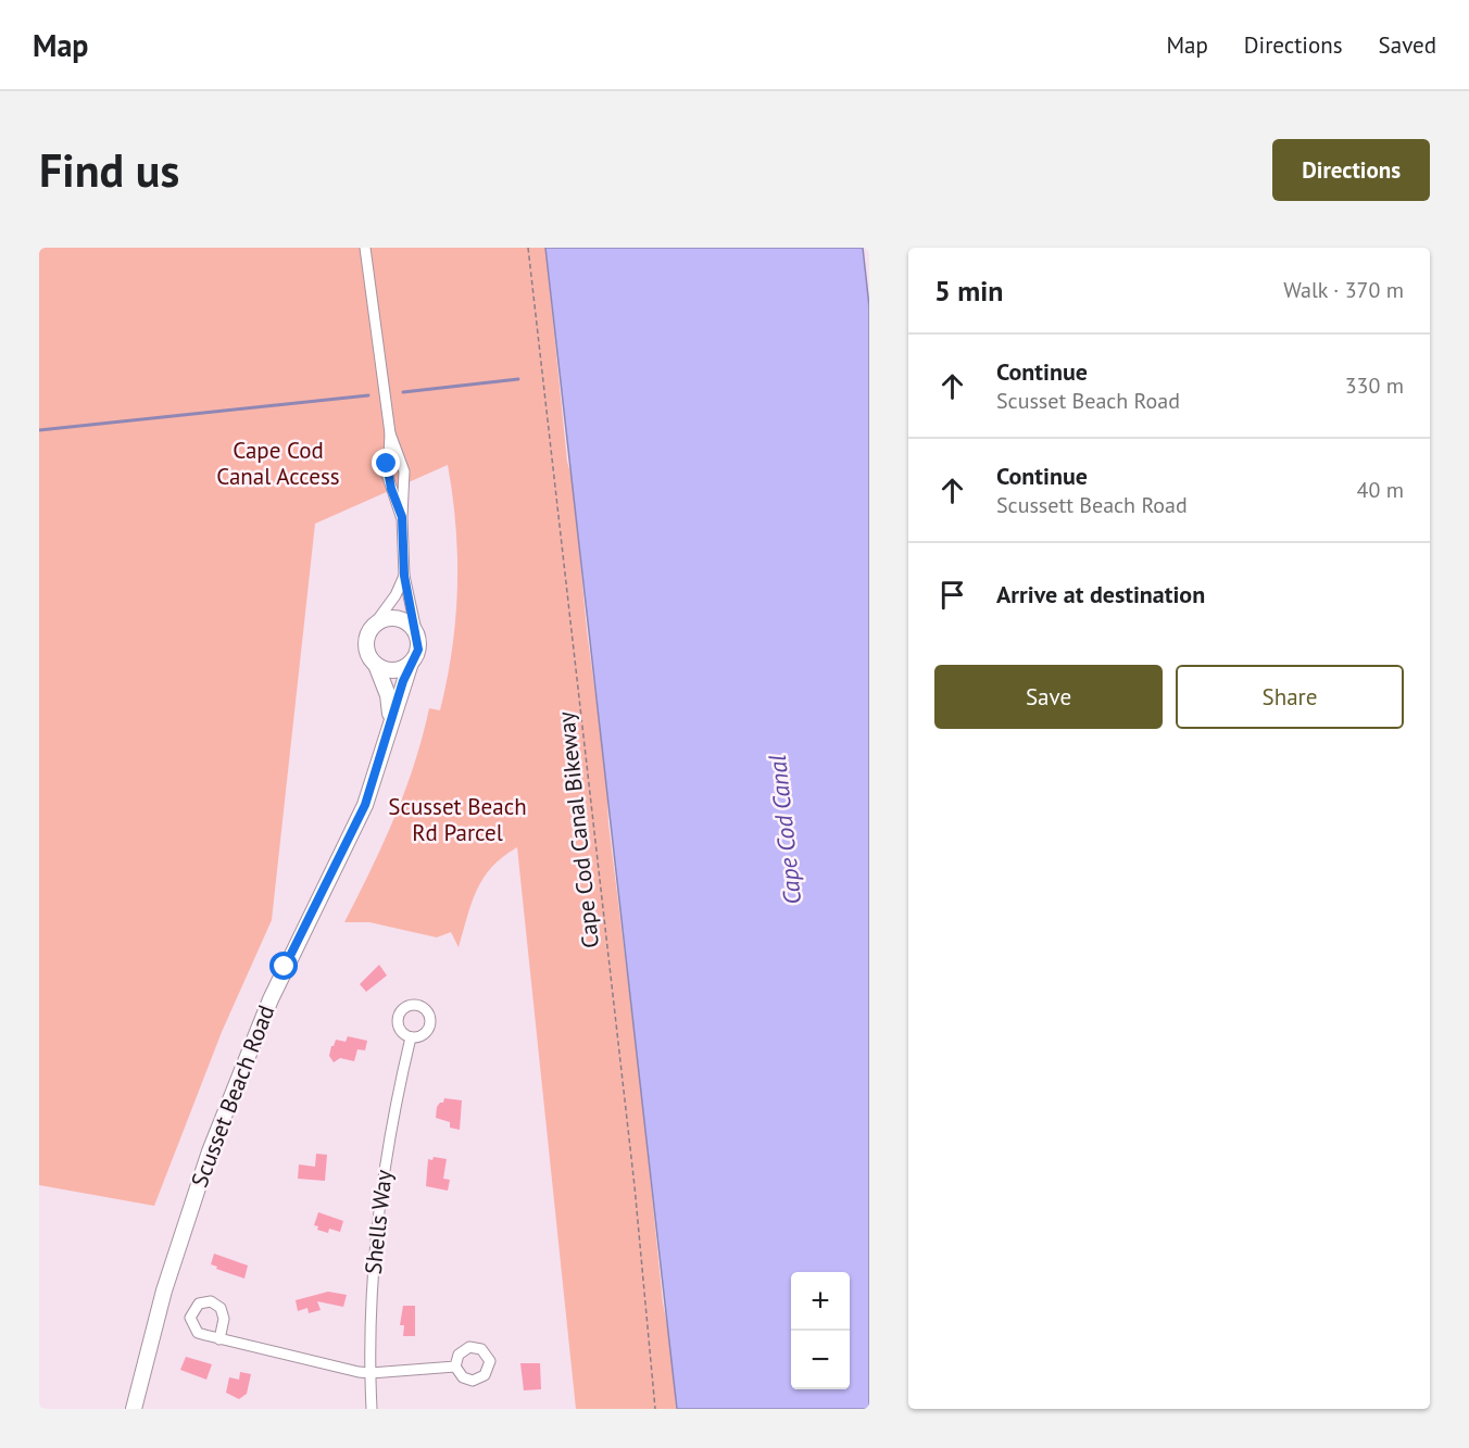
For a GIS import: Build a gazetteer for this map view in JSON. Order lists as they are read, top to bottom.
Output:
{
  "streets": {
    "main road": ["Scusset Beach Road"],
    "street": ["Shells Way"],
    "path": ["Cape Cod Canal Bikeway"]
  },
  "water": ["Cape Cod Canal"],
  "parks": ["Cape Cod Canal Access", "Scusset Beach Rd Parcel"],
  "page": {
    "header": "Map",
    "nav": ["Map", "Directions", "Saved"],
    "buttons": [
      "Directions",
      ["Save", "Share"]
    ],
    "title": "Find us",
    "heading": ["5 min", "Walk · 370 m"],
    "list": [
      ["Continue", "Scusset Beach Road", "330 m"],
      ["Continue", "Scussett Beach Road", "40 m"],
      "Arrive at destination"
    ],
    "map_buttons": ["+", "−"]
  }
}
